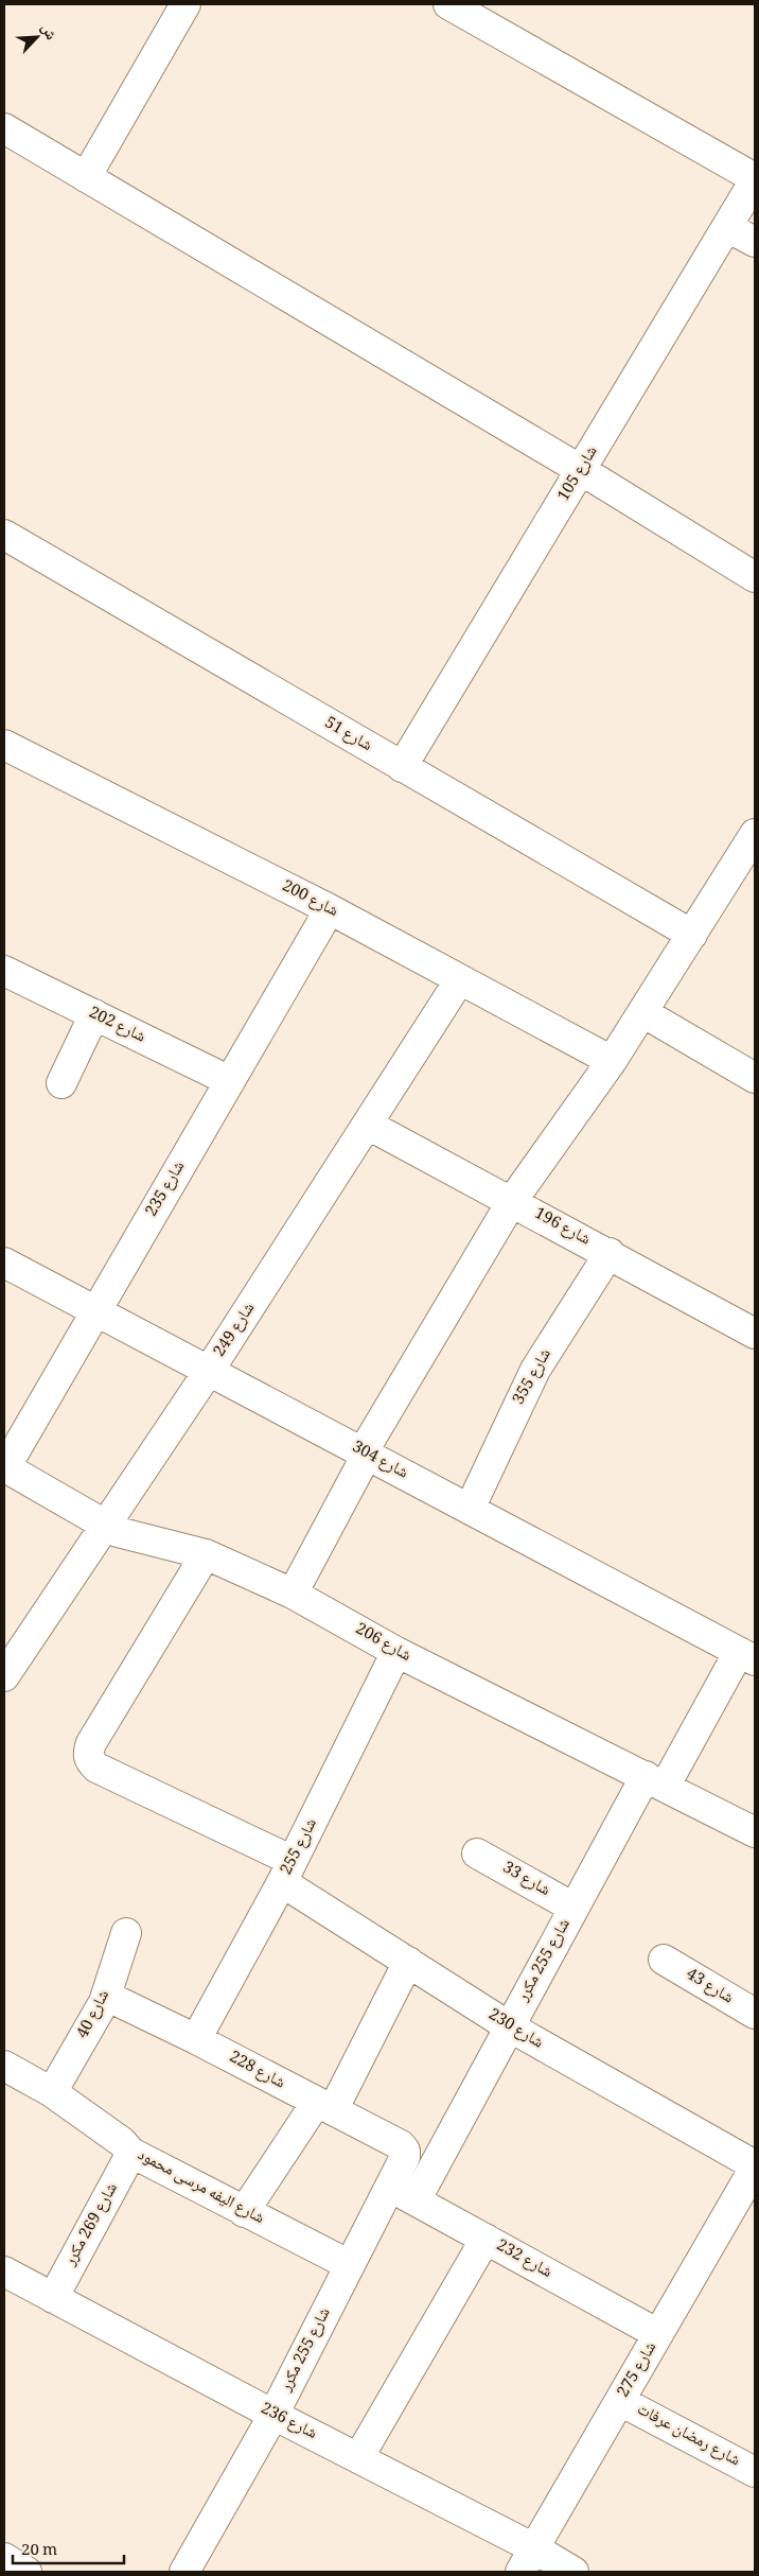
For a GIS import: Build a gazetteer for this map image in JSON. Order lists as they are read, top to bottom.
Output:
{
  "streets": {
    "street": [
      "شارع 105",
      "شارع 51",
      "شارع 200",
      "شارع 202",
      "شارع 235",
      "شارع 196",
      "شارع 249",
      "شارع 355",
      "شارع 304",
      "شارع 206",
      "شارع 255",
      "شارع 33",
      "شارع 255 مكرر",
      "شارع 43",
      "شارع 40",
      "شارع 230",
      "شارع 228",
      "شارع اليفه مرسى محمود",
      "شارع 269 مكرر",
      "شارع 232",
      "شارع 275",
      "شارع 236",
      "شارع رمضان عرفات"
    ]
  },
  "crossings": [
    ["شارع 105", "شارع 51"],
    ["شارع 200", "شارع 235"],
    ["شارع 200", "شارع 249"],
    ["شارع 202", "شارع 235"],
    ["شارع 235", "شارع 304"],
    ["شارع 235", "شارع 206"],
    ["شارع 196", "شارع 249"],
    ["شارع 196", "شارع 355"],
    ["شارع 249", "شارع 304"],
    ["شارع 249", "شارع 206"],
    ["شارع 355", "شارع 304"],
    ["شارع 304", "شارع 255 مكرر"],
    ["شارع 206", "شارع 255"],
    ["شارع 206", "شارع 255 مكرر"],
    ["شارع 206", "شارع 230"],
    ["شارع 255", "شارع 230"],
    ["شارع 255", "شارع 228"],
    ["شارع 33", "شارع 255 مكرر"],
    ["شارع 255 مكرر", "شارع 230"],
    ["شارع 255 مكرر", "شارع 228"],
    ["شارع 255 مكرر", "شارع اليفه مرسى محمود"],
    ["شارع 255 مكرر", "شارع 232"],
    ["شارع 255 مكرر", "شارع 236"],
    ["شارع 40", "شارع 228"],
    ["شارع 40", "شارع اليفه مرسى محمود"],
    ["شارع 230", "شارع 275"],
    ["شارع اليفه مرسى محمود", "شارع 269 مكرر"],
    ["شارع 269 مكرر", "شارع 236"],
    ["شارع 232", "شارع 275"],
    ["شارع 275", "شارع 236"],
    ["شارع 275", "شارع رمضان عرفات"]
  ],
  "scale_bar": "20 m",
  "north": "top right"
}
